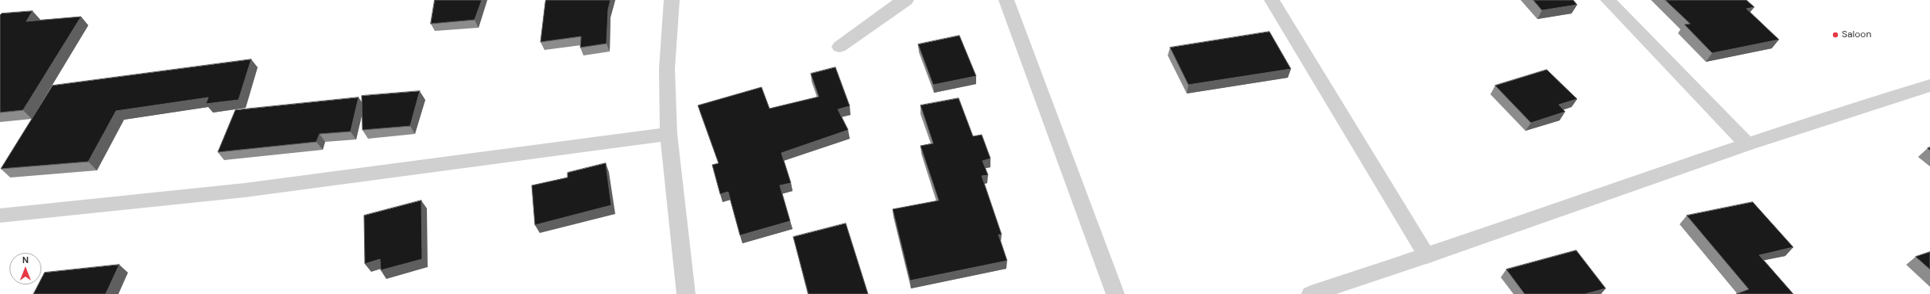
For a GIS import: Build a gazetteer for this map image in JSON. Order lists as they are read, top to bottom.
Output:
{
  "places": ["Saloon"],
  "north": "top"
}
